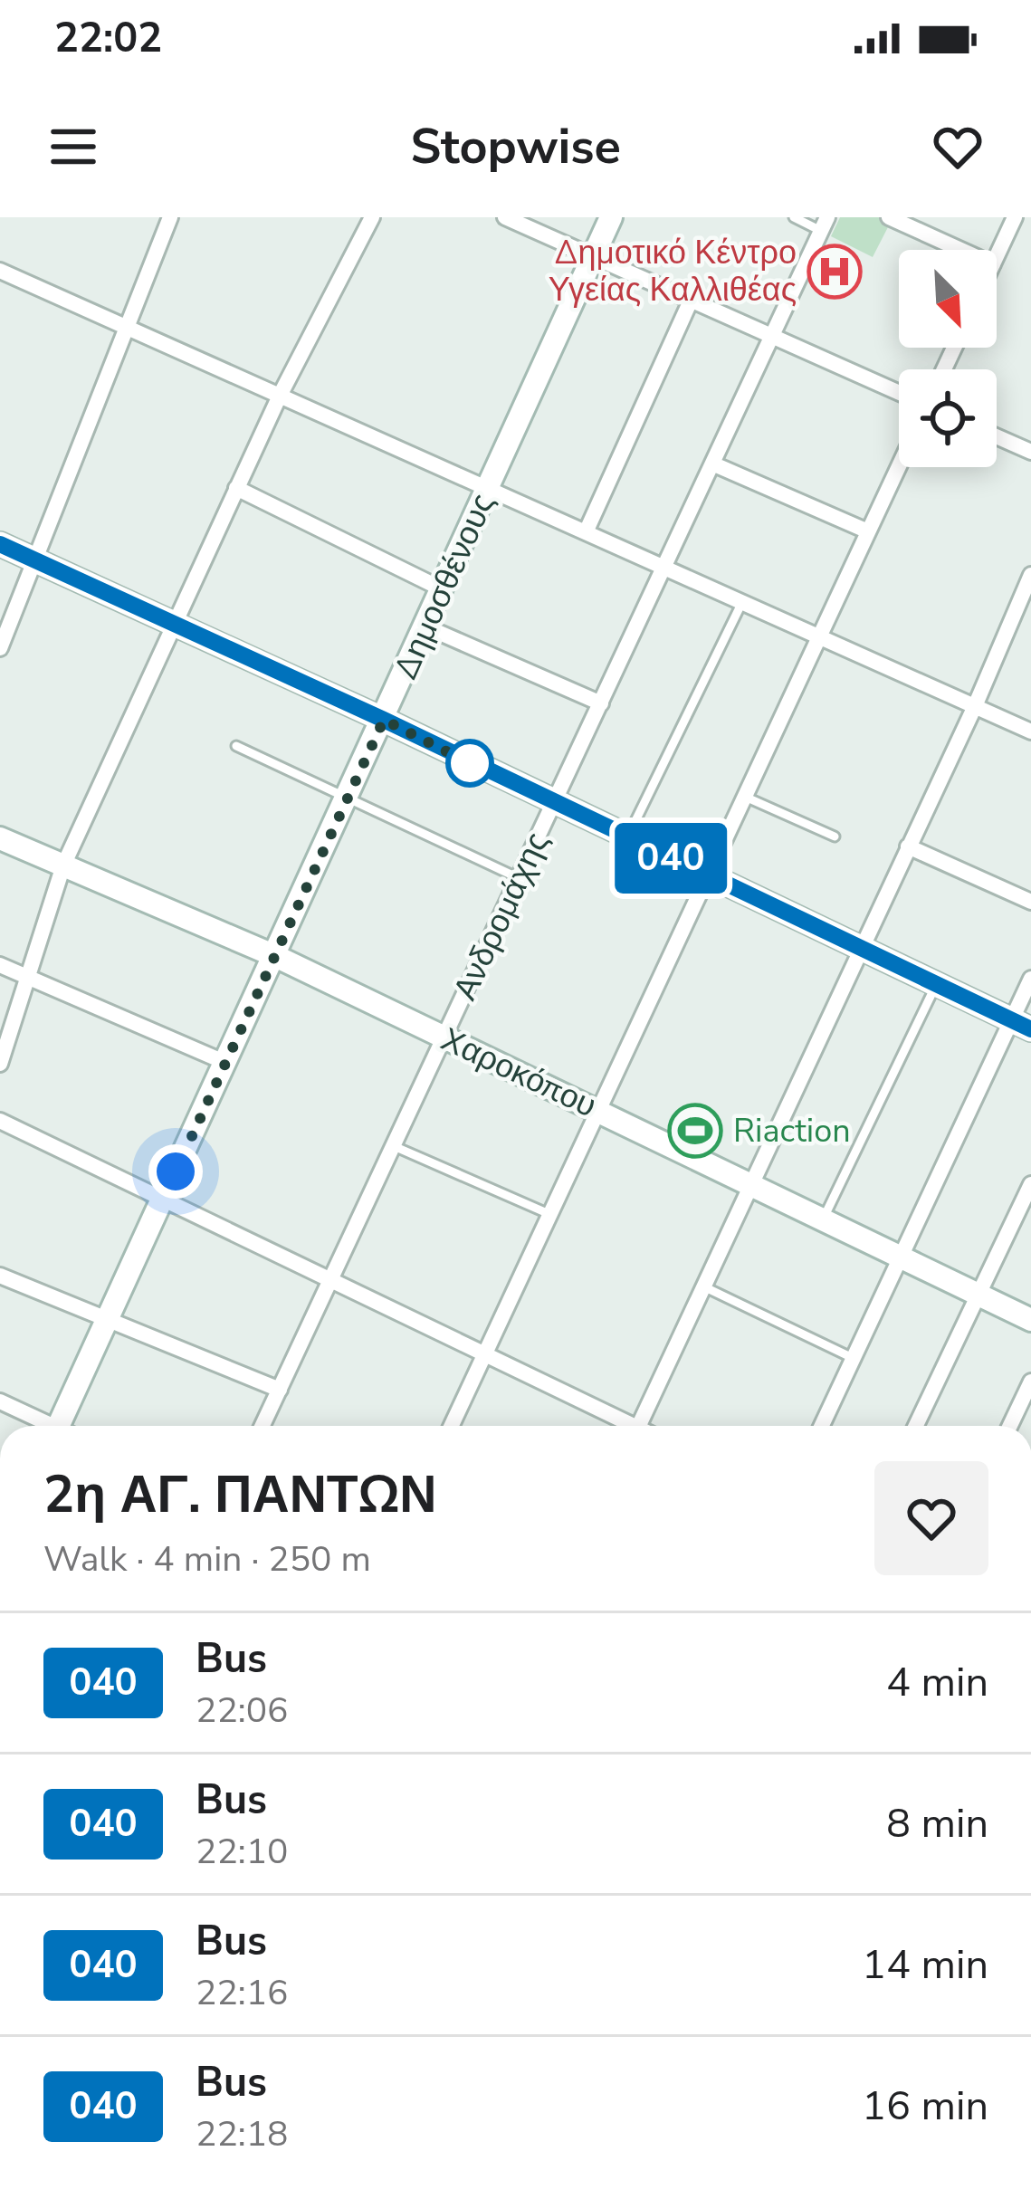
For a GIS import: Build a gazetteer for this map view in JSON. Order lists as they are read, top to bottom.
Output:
{
  "streets": {
    "street": ["Δημοσθένους", "Ανδρομάχης", "Χαροκόπου"]
  },
  "crossings": [
    ["Δημοσθένους", "Χαροκόπου"],
    ["Ανδρομάχης", "Χαροκόπου"]
  ],
  "places": {
    "hospital": ["Δημοτικό Κέντρο Υγείας Καλλιθέας"],
    "sports": ["Riaction"]
  },
  "lines": ["bus line 040"],
  "north": "bottom right",
  "page": {
    "status": "22:02",
    "header": "Stopwise",
    "on_map": "040",
    "heading": ["2η ΑΓ. ΠΑΝΤΩΝ", "Walk · 4 min · 250 m"],
    "list": [
      {
        "mark": "040",
        "name": "Bus",
        "note": "22:06",
        "value": "4 min"
      },
      {
        "mark": "040",
        "name": "Bus",
        "note": "22:10",
        "value": "8 min"
      },
      {
        "mark": "040",
        "name": "Bus",
        "note": "22:16",
        "value": "14 min"
      },
      {
        "mark": "040",
        "name": "Bus",
        "note": "22:18",
        "value": "16 min"
      }
    ]
  }
}
